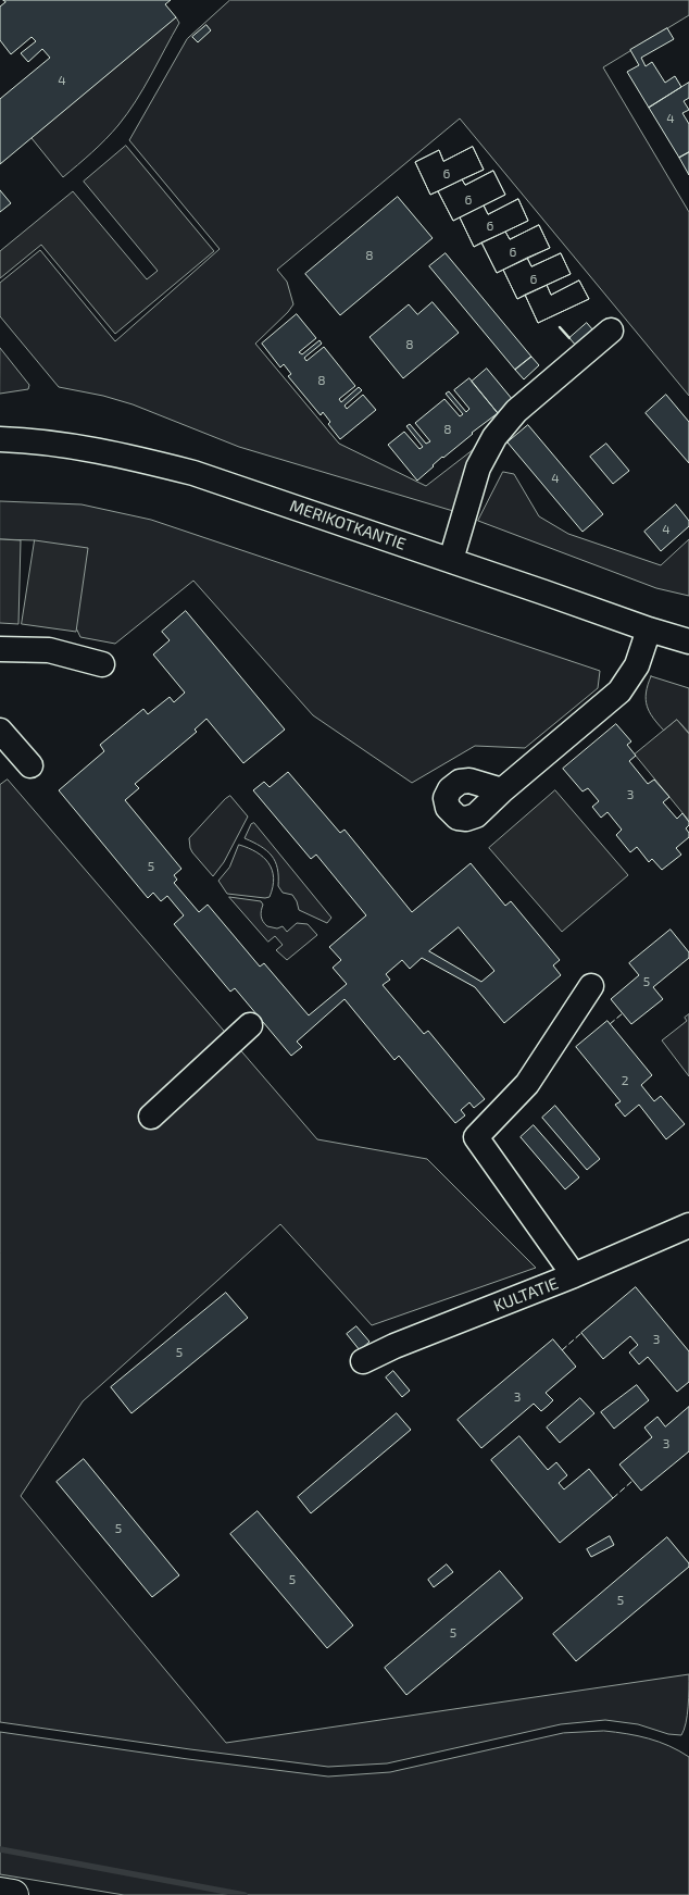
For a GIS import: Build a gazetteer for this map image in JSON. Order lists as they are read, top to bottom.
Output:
{
  "streets": {
    "street": ["MERIKOTKANTIE", "KULTATIE"]
  },
  "house_numbers": [
    "4",
    "4",
    "6",
    "6",
    "6",
    "6",
    "8",
    "6",
    "8",
    "8",
    "8",
    "4",
    "4",
    "3",
    "5",
    "5",
    "2",
    "3",
    "5",
    "3",
    "3",
    "5",
    "5",
    "5",
    "5"
  ]
}
